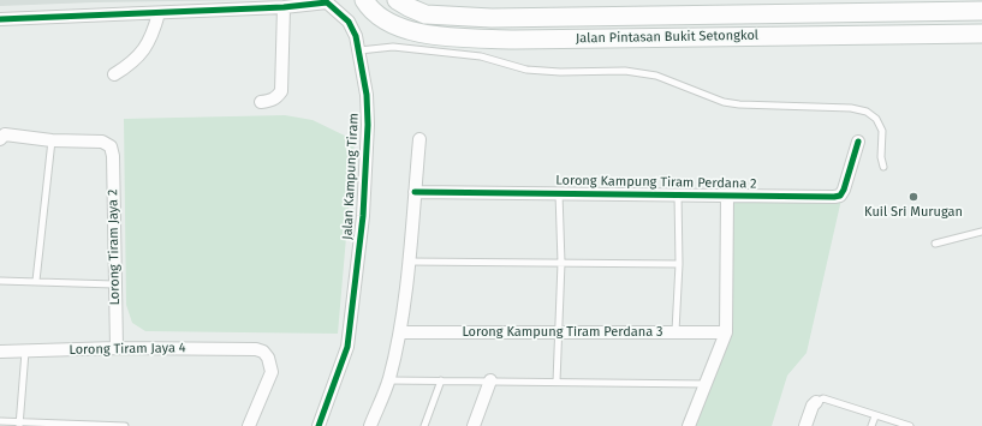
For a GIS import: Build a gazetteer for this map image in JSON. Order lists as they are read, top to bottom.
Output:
{
  "streets": {
    "main road": ["Jalan Pintasan Bukit Setongkol"],
    "street": [
      "Jalan Kampung Tiram",
      "Lorong Kampung Tiram Perdana 2",
      "Lorong Tiram Jaya 2",
      "Lorong Kampung Tiram Perdana 3",
      "Lorong Tiram Jaya 4"
    ]
  },
  "crossings": [
    ["Lorong Tiram Jaya 2", "Lorong Tiram Jaya 4"]
  ],
  "places": ["Kuil Sri Murugan"]
}
